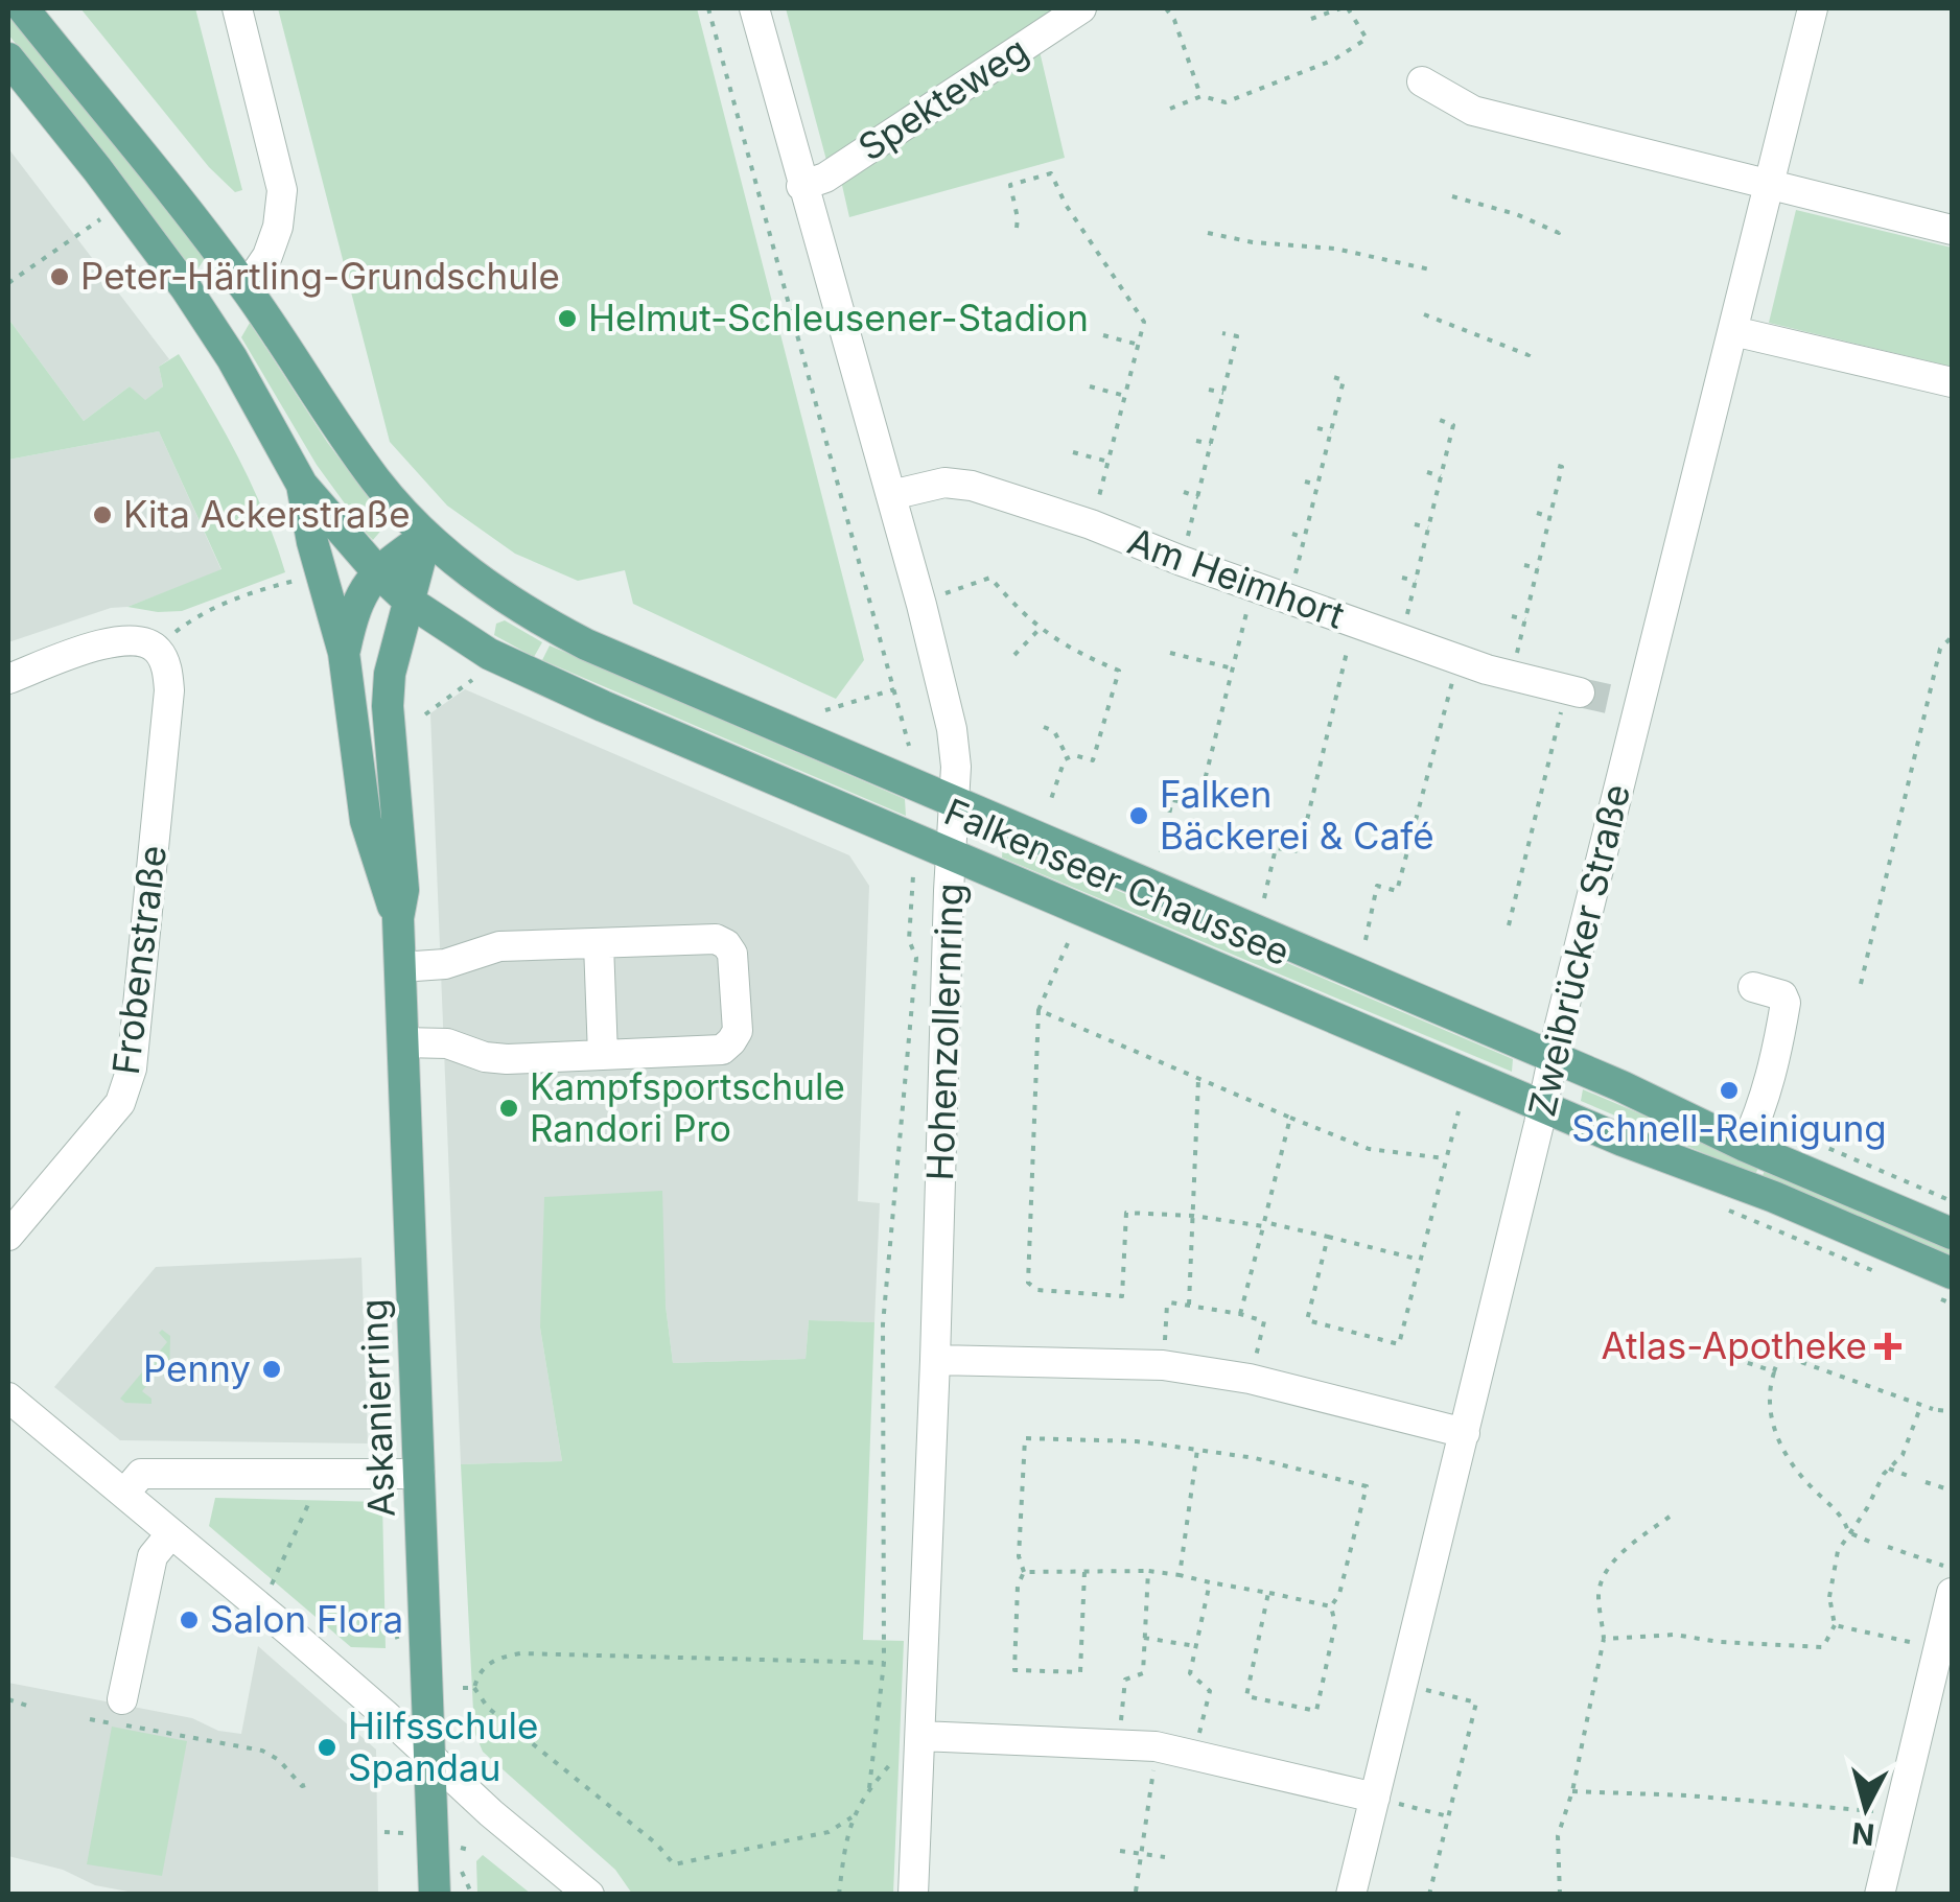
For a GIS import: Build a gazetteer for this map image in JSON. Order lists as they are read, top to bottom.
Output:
{
  "streets": {
    "main road": ["Falkenseer Chaussee", "Askanierring"],
    "street": [
      "Spekteweg",
      "Am Heimhort",
      "Zweibrücker Straße",
      "Frobenstraße",
      "Hohenzollernring"
    ]
  },
  "crossings": [
    ["Spekteweg", "Hohenzollernring"],
    ["Am Heimhort", "Hohenzollernring"],
    ["Falkenseer Chaussee", "Zweibrücker Straße"],
    ["Falkenseer Chaussee", "Hohenzollernring"],
    ["Falkenseer Chaussee", "Askanierring"]
  ],
  "places": {
    "other": [
      "Peter-Härtling-Grundschule",
      "Helmut-Schleusener-Stadion",
      "Kita Ackerstraße",
      "Falken Bäckerei & Café",
      "Schnell-Reinigung",
      "Kampfsportschule Randori Pro",
      "Penny",
      "Salon Flora",
      "Hilfsschule Spandau"
    ],
    "health": ["Atlas-Apotheke"]
  },
  "north": "bottom"
}
